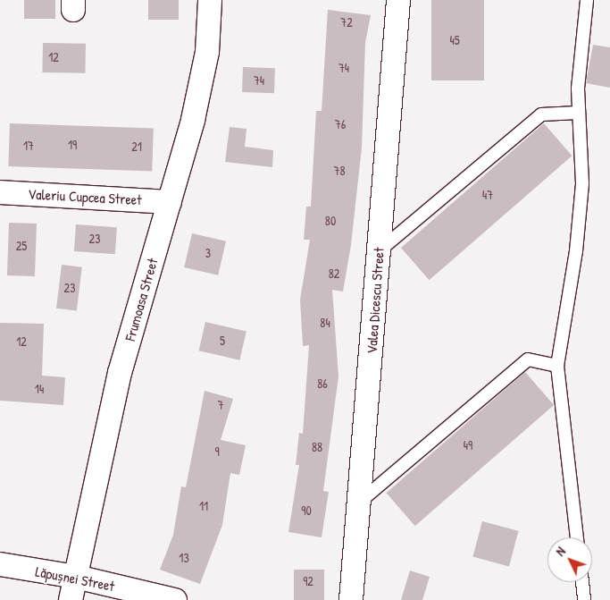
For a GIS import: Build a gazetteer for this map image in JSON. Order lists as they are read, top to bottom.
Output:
{
  "streets": {
    "street": [
      "Valeriu Cupcea Street",
      "Frumoasa Street",
      "Valea Dicescu Street",
      "Lăpușnei Street"
    ]
  },
  "crossings": [
    ["Valeriu Cupcea Street", "Frumoasa Street"],
    ["Frumoasa Street", "Lăpușnei Street"]
  ],
  "house_numbers": [
    "72",
    "45",
    "12",
    "74",
    "74",
    "76",
    "19",
    "17",
    "21",
    "78",
    "47",
    "80",
    "23",
    "25",
    "3",
    "82",
    "23",
    "84",
    "5",
    "12",
    "86",
    "14",
    "7",
    "49",
    "88",
    "9",
    "11",
    "90",
    "13",
    "92"
  ],
  "north": "top left"
}
